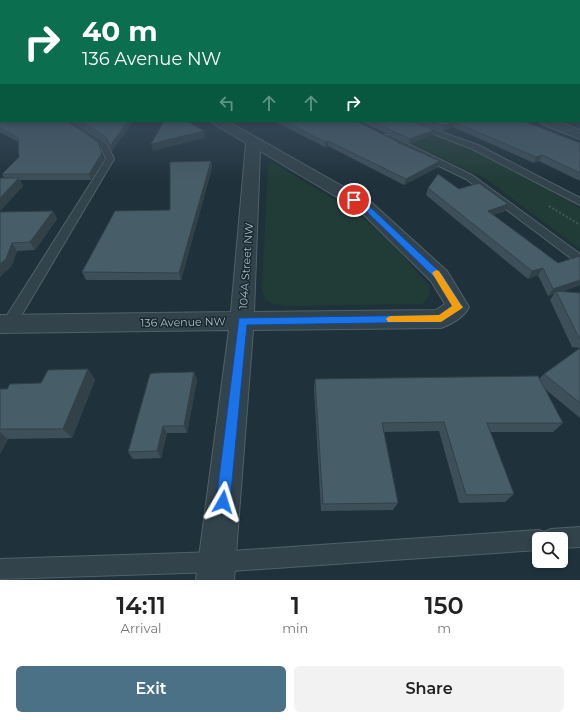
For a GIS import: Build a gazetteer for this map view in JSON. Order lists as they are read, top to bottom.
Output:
{
  "streets": {
    "street": ["104A Street NW", "136 Avenue NW"]
  },
  "crossings": [
    ["104A Street NW", "136 Avenue NW"]
  ],
  "page": {
    "turn": ["40 m", "136 Avenue NW"],
    "eta": [
      "14:11",
      "Arrival",
      "1",
      "min",
      "150",
      "m"
    ],
    "buttons": ["Exit", "Share"]
  }
}
